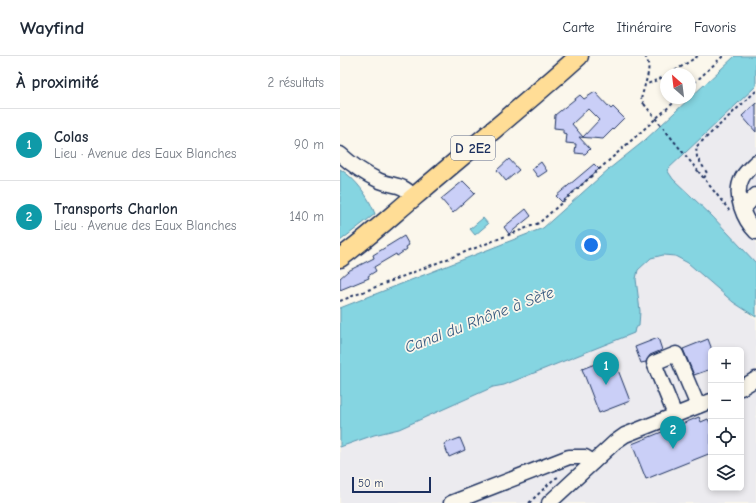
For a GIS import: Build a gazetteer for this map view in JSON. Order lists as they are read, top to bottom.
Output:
{
  "streets": {
    "main road": ["D 2E2"]
  },
  "water": ["Canal du Rhône à Sète"],
  "scale_bar": "50 m",
  "north": "top left",
  "page": {
    "header": "Wayfind",
    "nav": ["Carte", "Itinéraire", "Favoris"],
    "heading": ["À proximité", "2 résultats"],
    "list": [
      {
        "mark": "1",
        "name": "Colas",
        "note": "Lieu · Avenue des Eaux Blanches",
        "value": "90 m"
      },
      {
        "mark": "2",
        "name": "Transports Charlon",
        "note": "Lieu · Avenue des Eaux Blanches",
        "value": "140 m"
      }
    ],
    "map_buttons": ["+", "−"],
    "pins": ["1", "2"],
    "scale": "50 m"
  }
}
